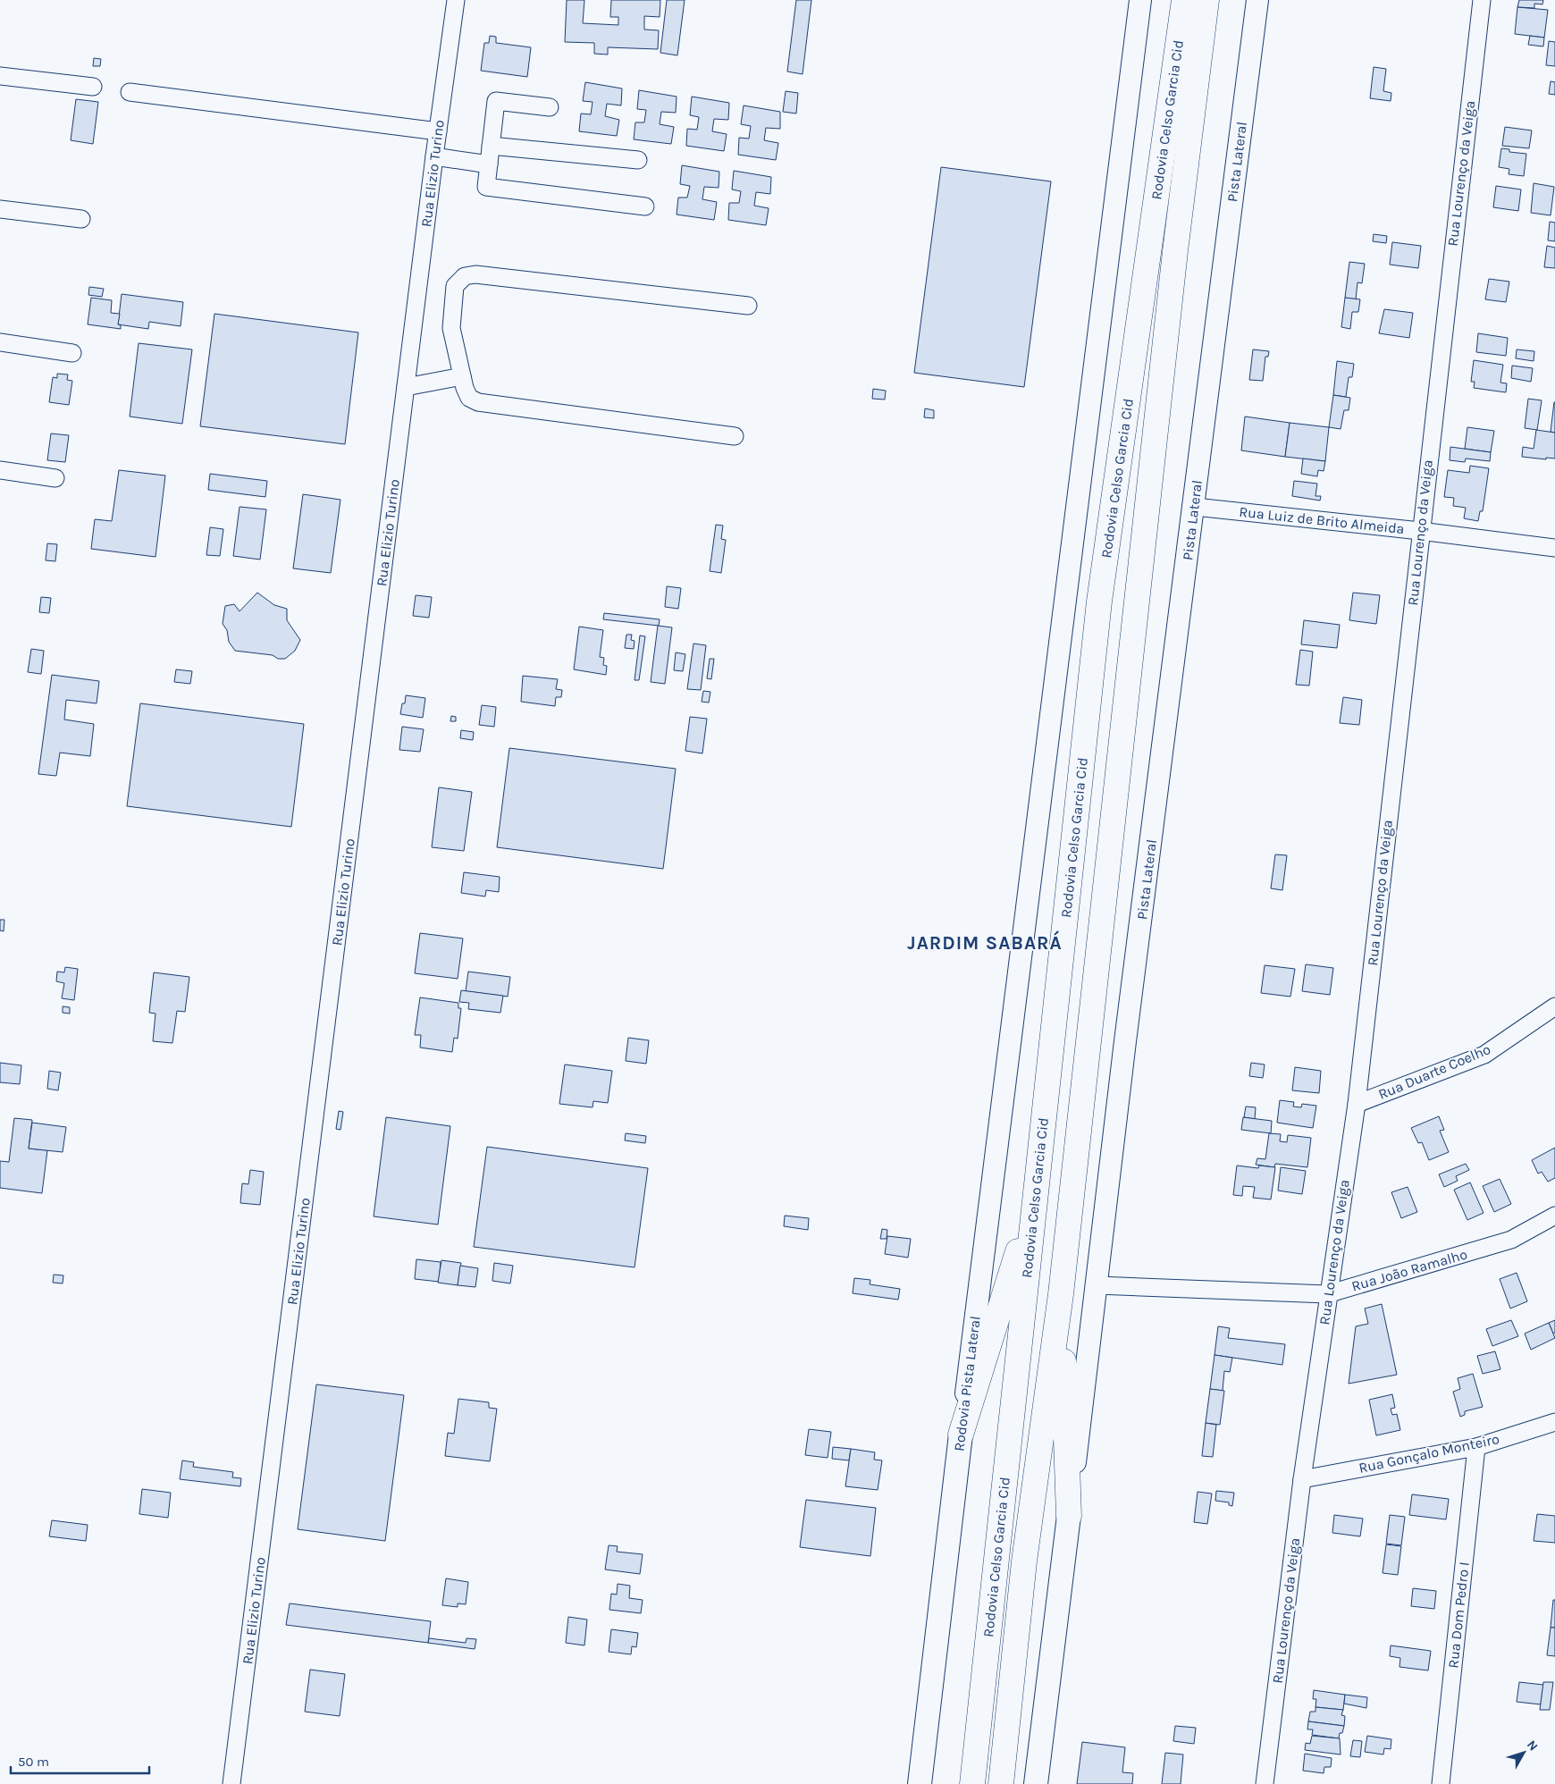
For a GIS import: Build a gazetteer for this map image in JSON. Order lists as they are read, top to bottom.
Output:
{
  "streets": {
    "highway": ["Rodovia Celso Garcia Cid"],
    "main road": ["Rodovia Pista Lateral"],
    "street": [
      "Pista Lateral",
      "Rua Elizio Turino",
      "Rua Lourenço da Veiga",
      "Rua Luiz de Brito Almeida",
      "Rua Duarte Coelho",
      "Rua João Ramalho",
      "Rua Gonçalo Monteiro",
      "Rua Dom Pedro I"
    ]
  },
  "crossings": [
    ["Pista Lateral", "Rua Luiz de Brito Almeida"],
    ["Pista Lateral", "Rua João Ramalho"],
    ["Rua Lourenço da Veiga", "Rua Luiz de Brito Almeida"],
    ["Rua Lourenço da Veiga", "Rua Duarte Coelho"],
    ["Rua Lourenço da Veiga", "Rua João Ramalho"],
    ["Rua Lourenço da Veiga", "Rua Gonçalo Monteiro"],
    ["Rua Gonçalo Monteiro", "Rua Dom Pedro I"]
  ],
  "districts": ["JARDIM SABARÁ"],
  "scale_bar": "50 m",
  "north": "top right"
}
